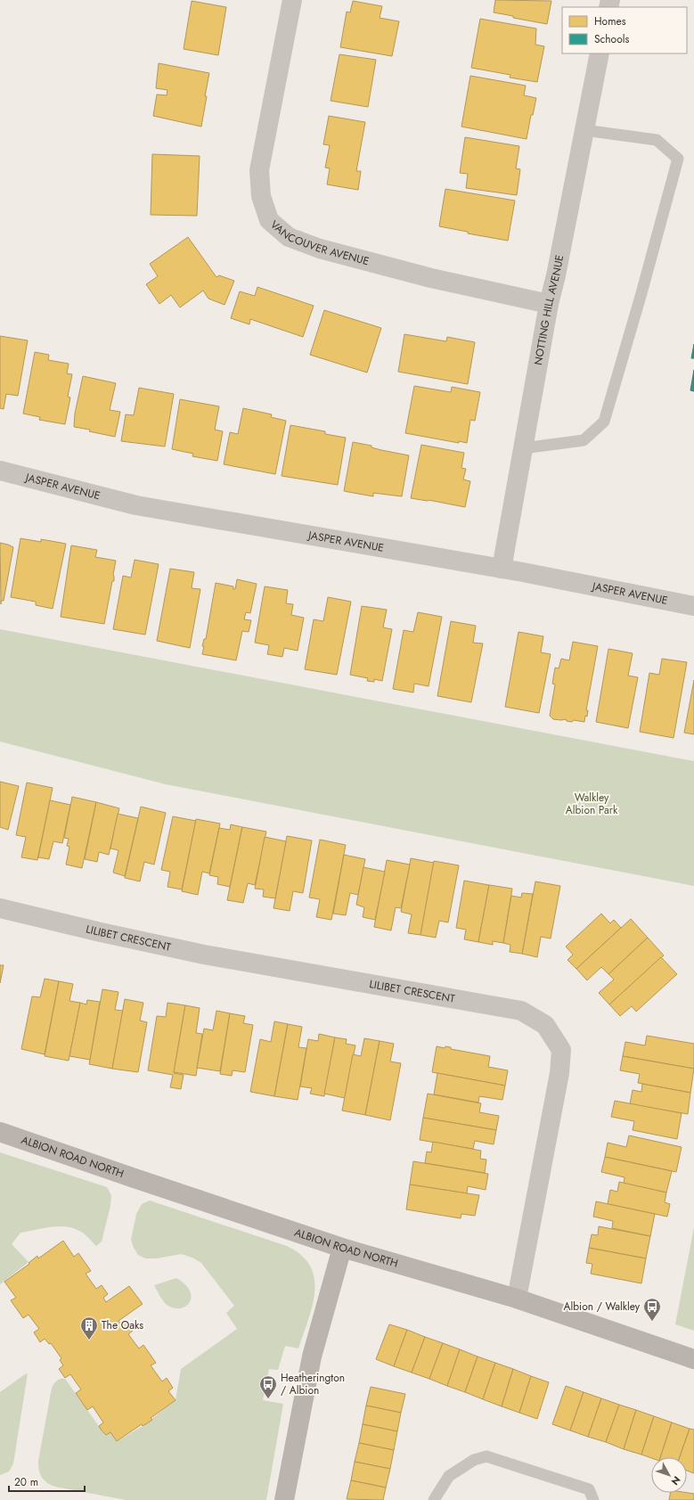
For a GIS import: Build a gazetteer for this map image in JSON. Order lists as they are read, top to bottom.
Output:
{
  "streets": {
    "street": [
      "VANCOUVER AVENUE",
      "NOTTING HILL AVENUE",
      "JASPER AVENUE",
      "LILIBET CRESCENT",
      "ALBION ROAD NORTH"
    ]
  },
  "crossings": [
    ["VANCOUVER AVENUE", "NOTTING HILL AVENUE"],
    ["NOTTING HILL AVENUE", "JASPER AVENUE"],
    ["LILIBET CRESCENT", "ALBION ROAD NORTH"]
  ],
  "parks": ["Walkley Albion Park"],
  "places": {
    "bus stop": ["Albion / Walkley", "Heatherington / Albion"],
    "building": ["The Oaks"]
  },
  "legend": ["Homes", "Schools"],
  "scale_bar": "20 m",
  "north": "bottom right"
}
